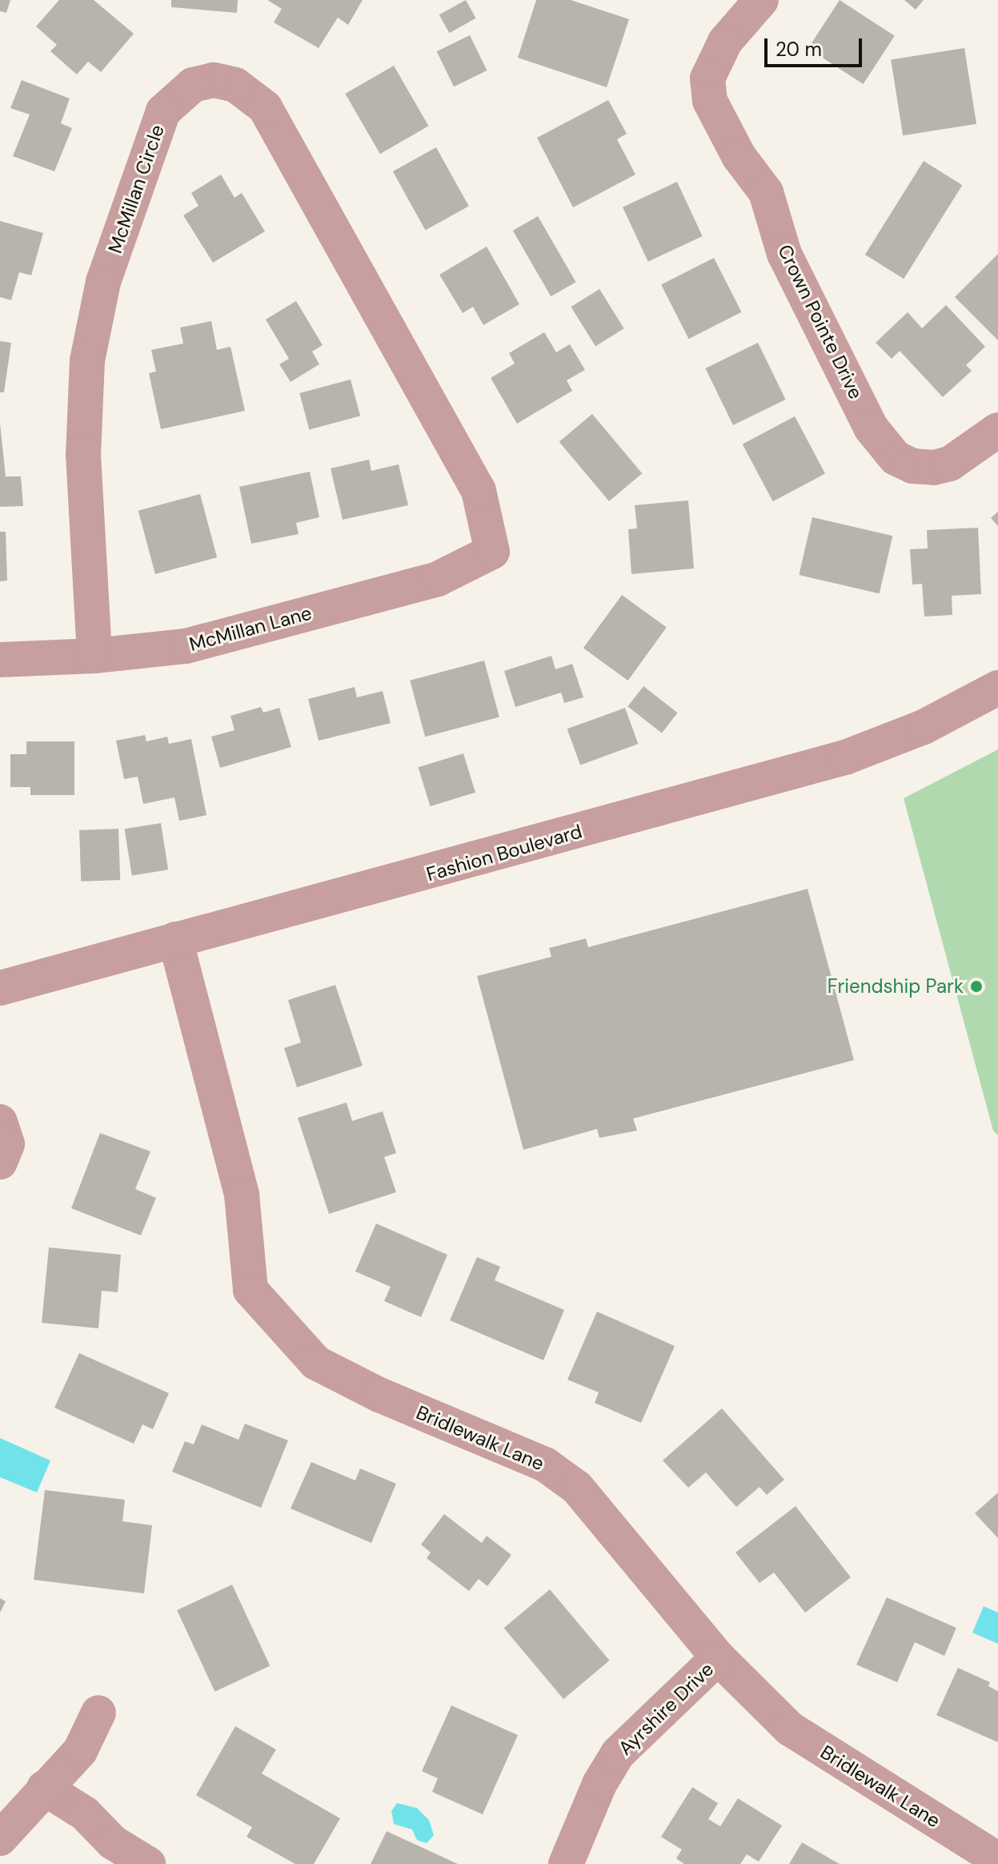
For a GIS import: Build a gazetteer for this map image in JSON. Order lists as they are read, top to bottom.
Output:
{
  "streets": {
    "street": [
      "McMillan Circle",
      "Crown Pointe Drive",
      "McMillan Lane",
      "Fashion Boulevard",
      "Bridlewalk Lane",
      "Ayrshire Drive"
    ]
  },
  "crossings": [
    ["McMillan Circle", "McMillan Lane"],
    ["Fashion Boulevard", "Bridlewalk Lane"],
    ["Bridlewalk Lane", "Ayrshire Drive"]
  ],
  "places": ["Friendship Park"],
  "scale_bar": "20 m"
}
